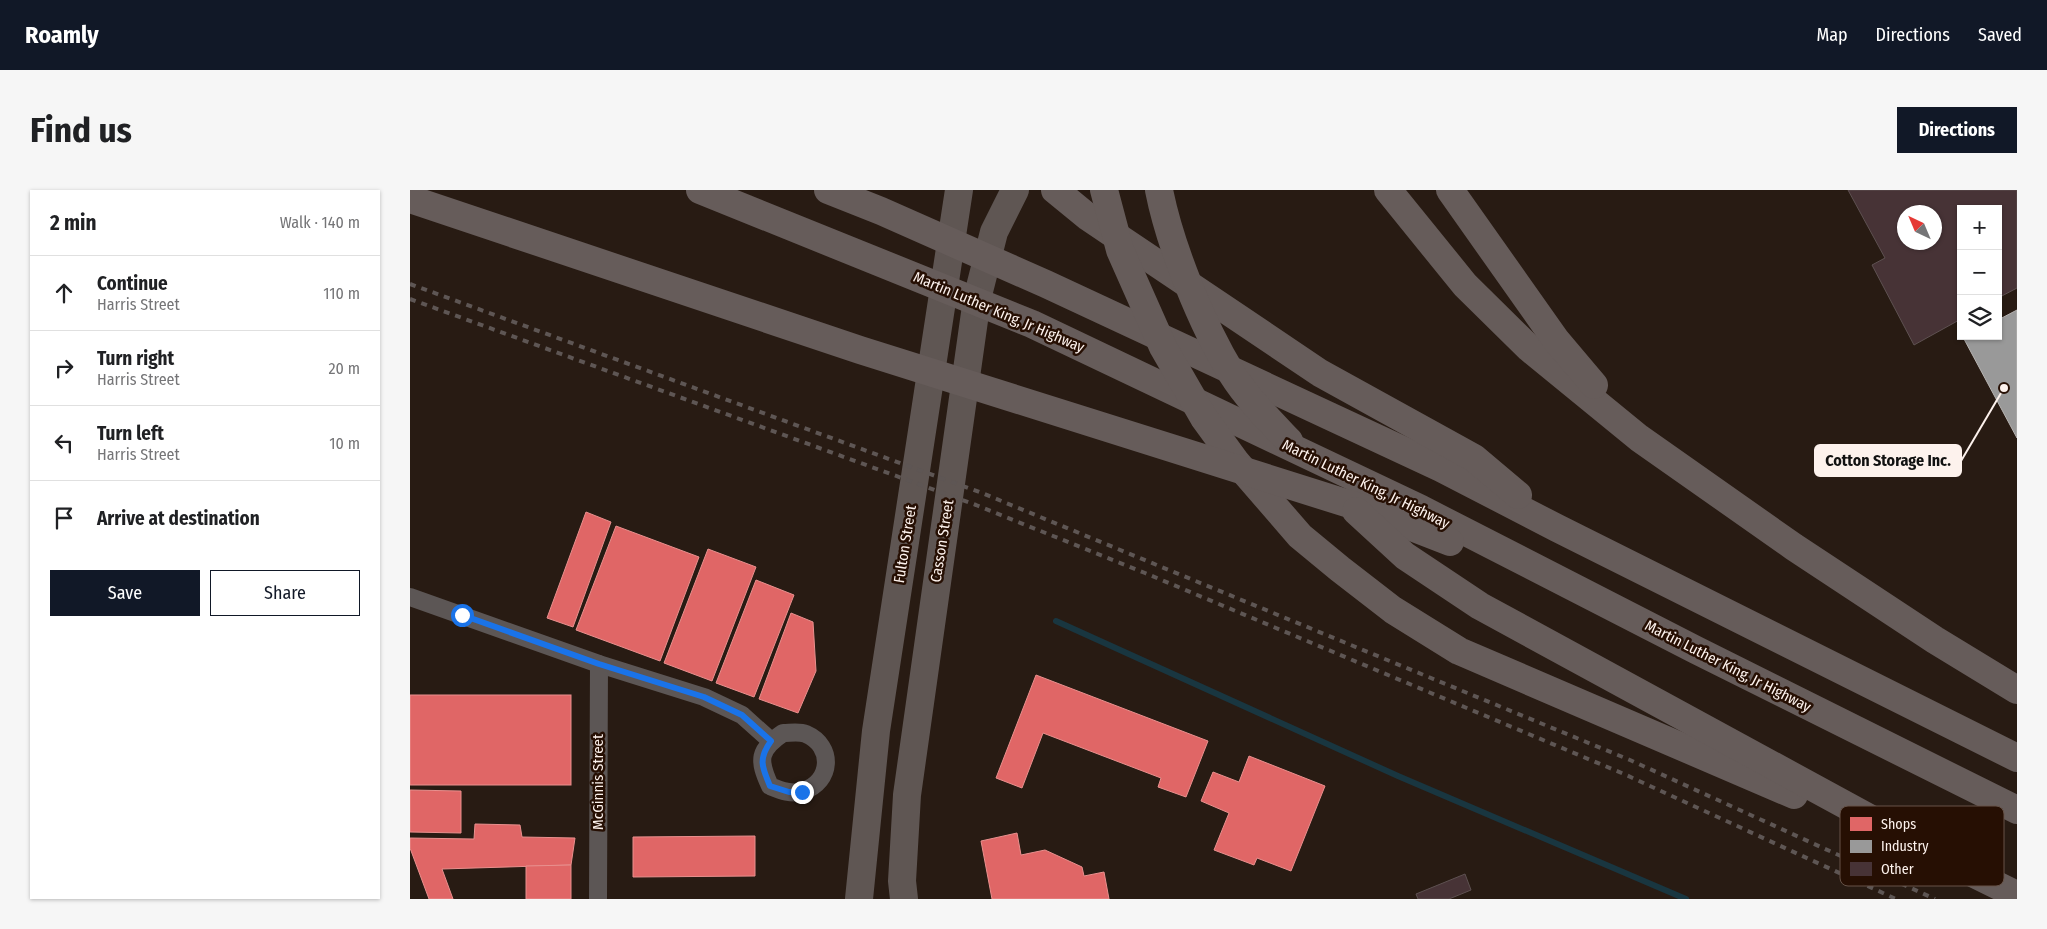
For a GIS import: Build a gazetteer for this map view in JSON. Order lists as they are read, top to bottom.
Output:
{
  "streets": {
    "highway": ["Martin Luther King, Jr Highway"],
    "main road": ["Casson Street", "Fulton Street"],
    "street": ["McGinnis Street"]
  },
  "places": ["Cotton Storage Inc."],
  "legend": ["Shops", "Industry", "Other"],
  "north": "top left",
  "page": {
    "header": "Roamly",
    "nav": ["Map", "Directions", "Saved"],
    "buttons": [
      "Directions",
      ["Save", "Share"]
    ],
    "title": "Find us",
    "heading": ["2 min", "Walk · 140 m"],
    "map_buttons": ["+", "−"],
    "list": [
      ["Continue", "Harris Street", "110 m"],
      ["Turn right", "Harris Street", "20 m"],
      ["Turn left", "Harris Street", "10 m"],
      "Arrive at destination"
    ]
  }
}
